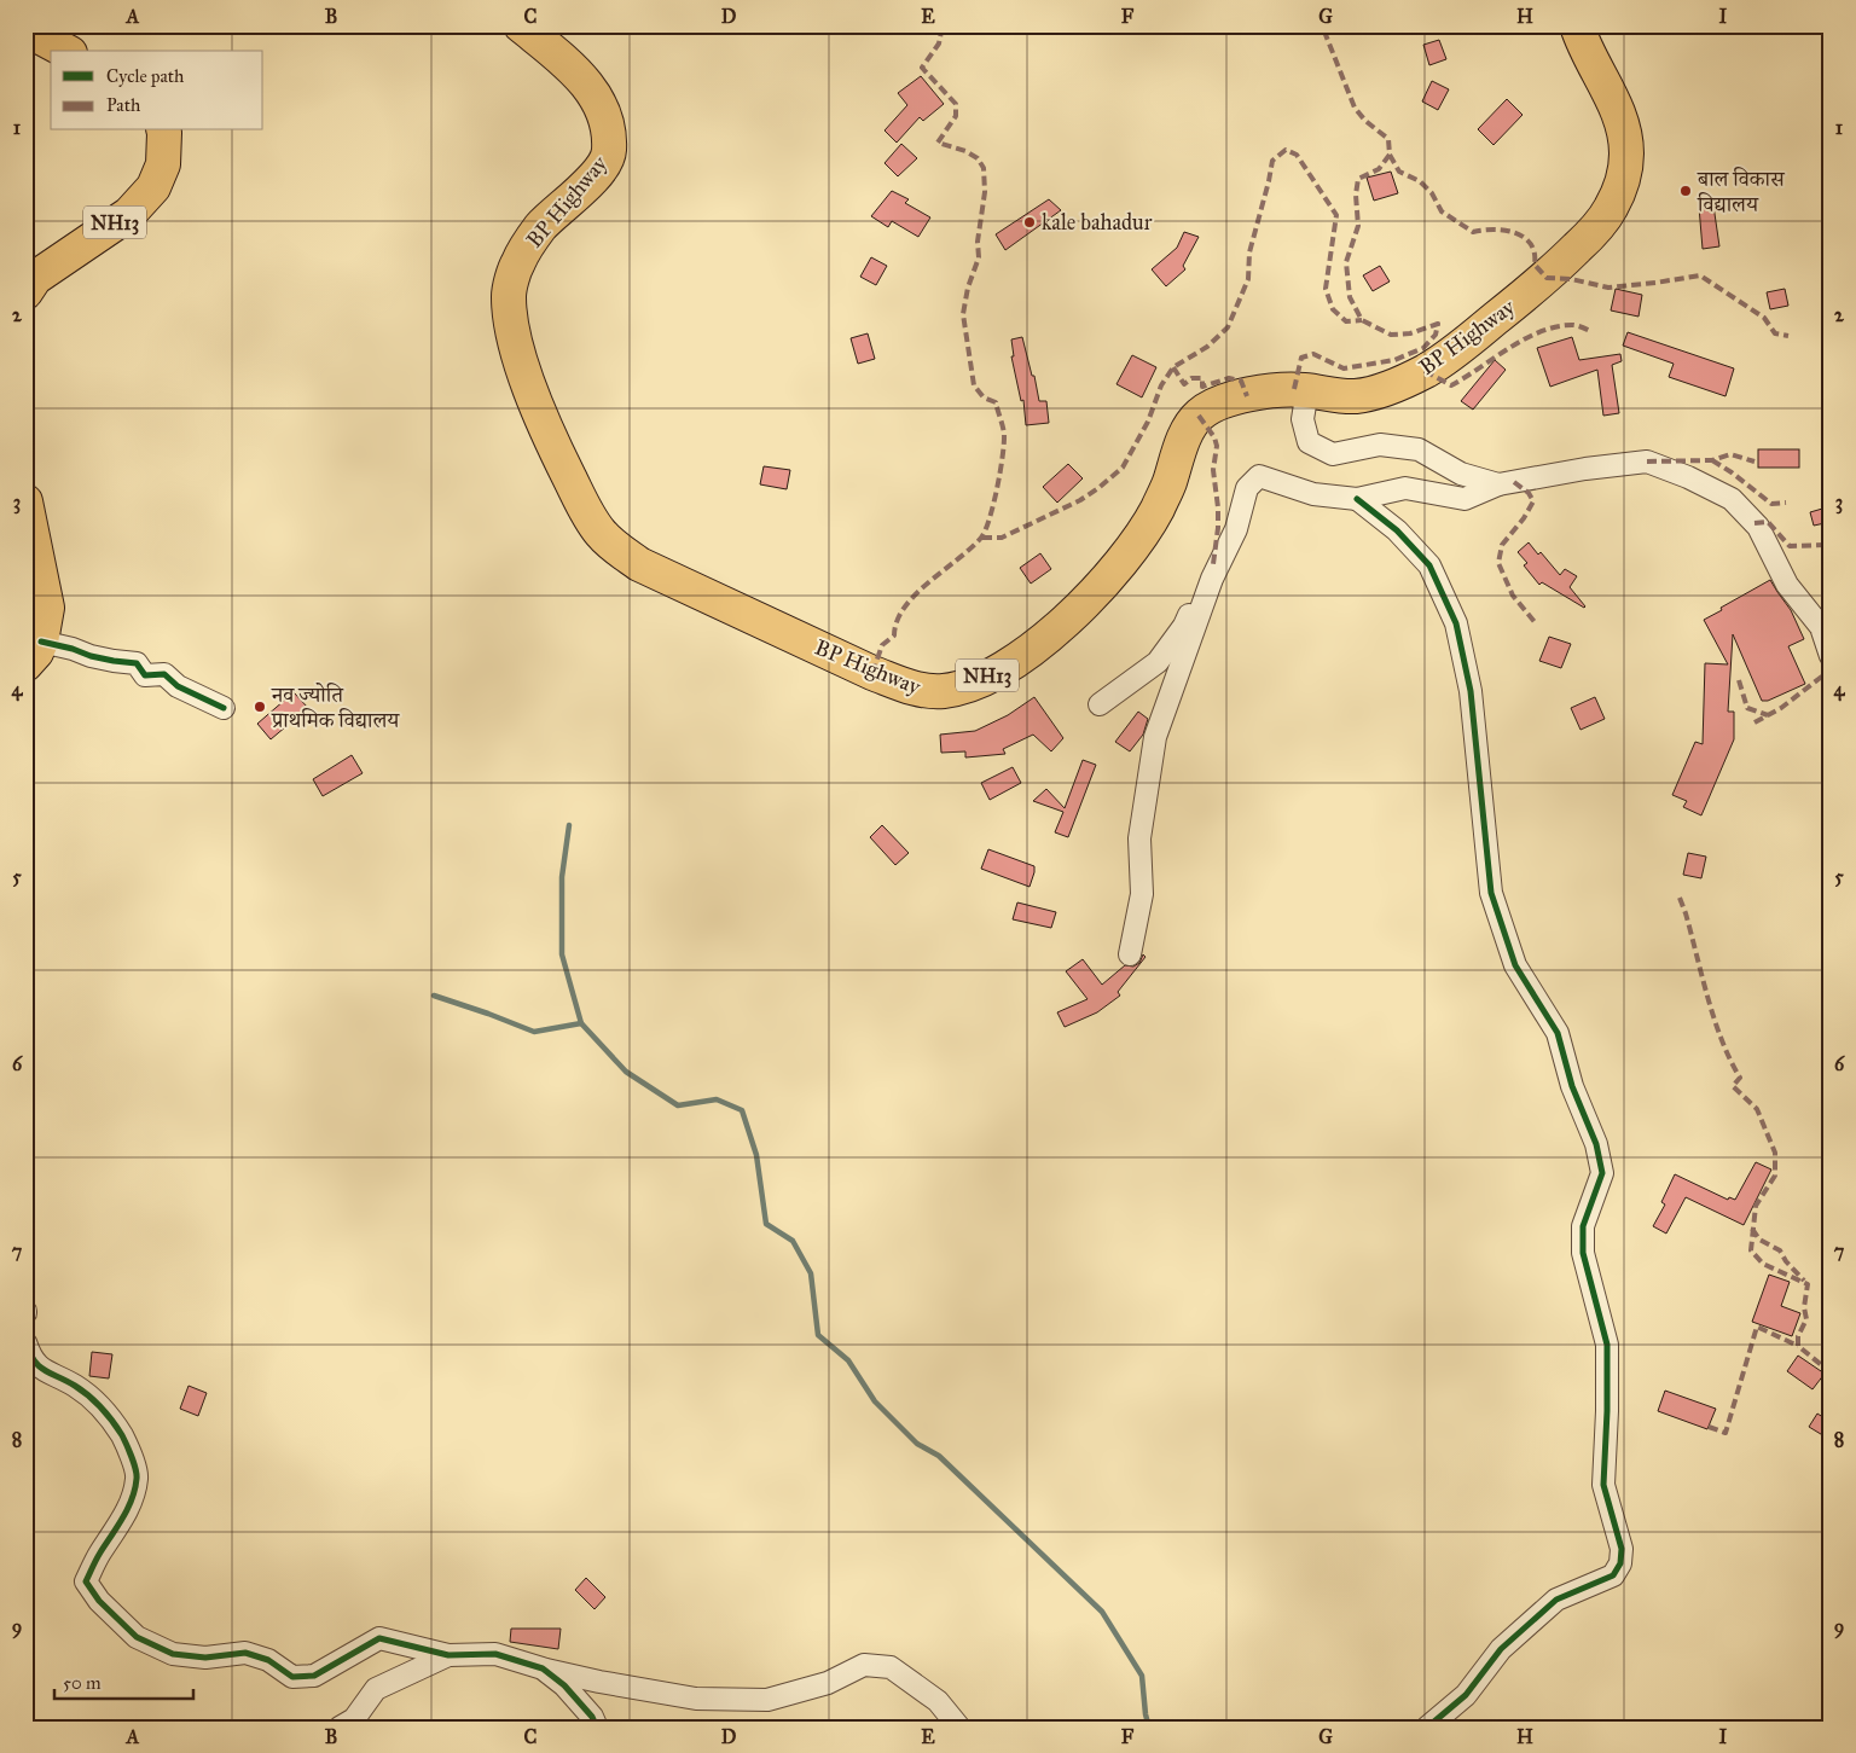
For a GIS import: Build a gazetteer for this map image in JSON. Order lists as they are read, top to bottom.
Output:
{
  "streets": {
    "highway": ["BP Highway", "NH13"]
  },
  "places": ["बाल विकास विद्यालय", "kale bahadur", "नव ज्योति प्राथमिक विद्यालय"],
  "legend": ["Cycle path", "Path"],
  "scale_bar": "50 m",
  "grid": {
    "columns": [
      "A",
      "B",
      "C",
      "D",
      "E",
      "F",
      "G",
      "H",
      "I"
    ],
    "rows": [
      "1",
      "2",
      "3",
      "4",
      "5",
      "6",
      "7",
      "8",
      "9"
    ]
  }
}
